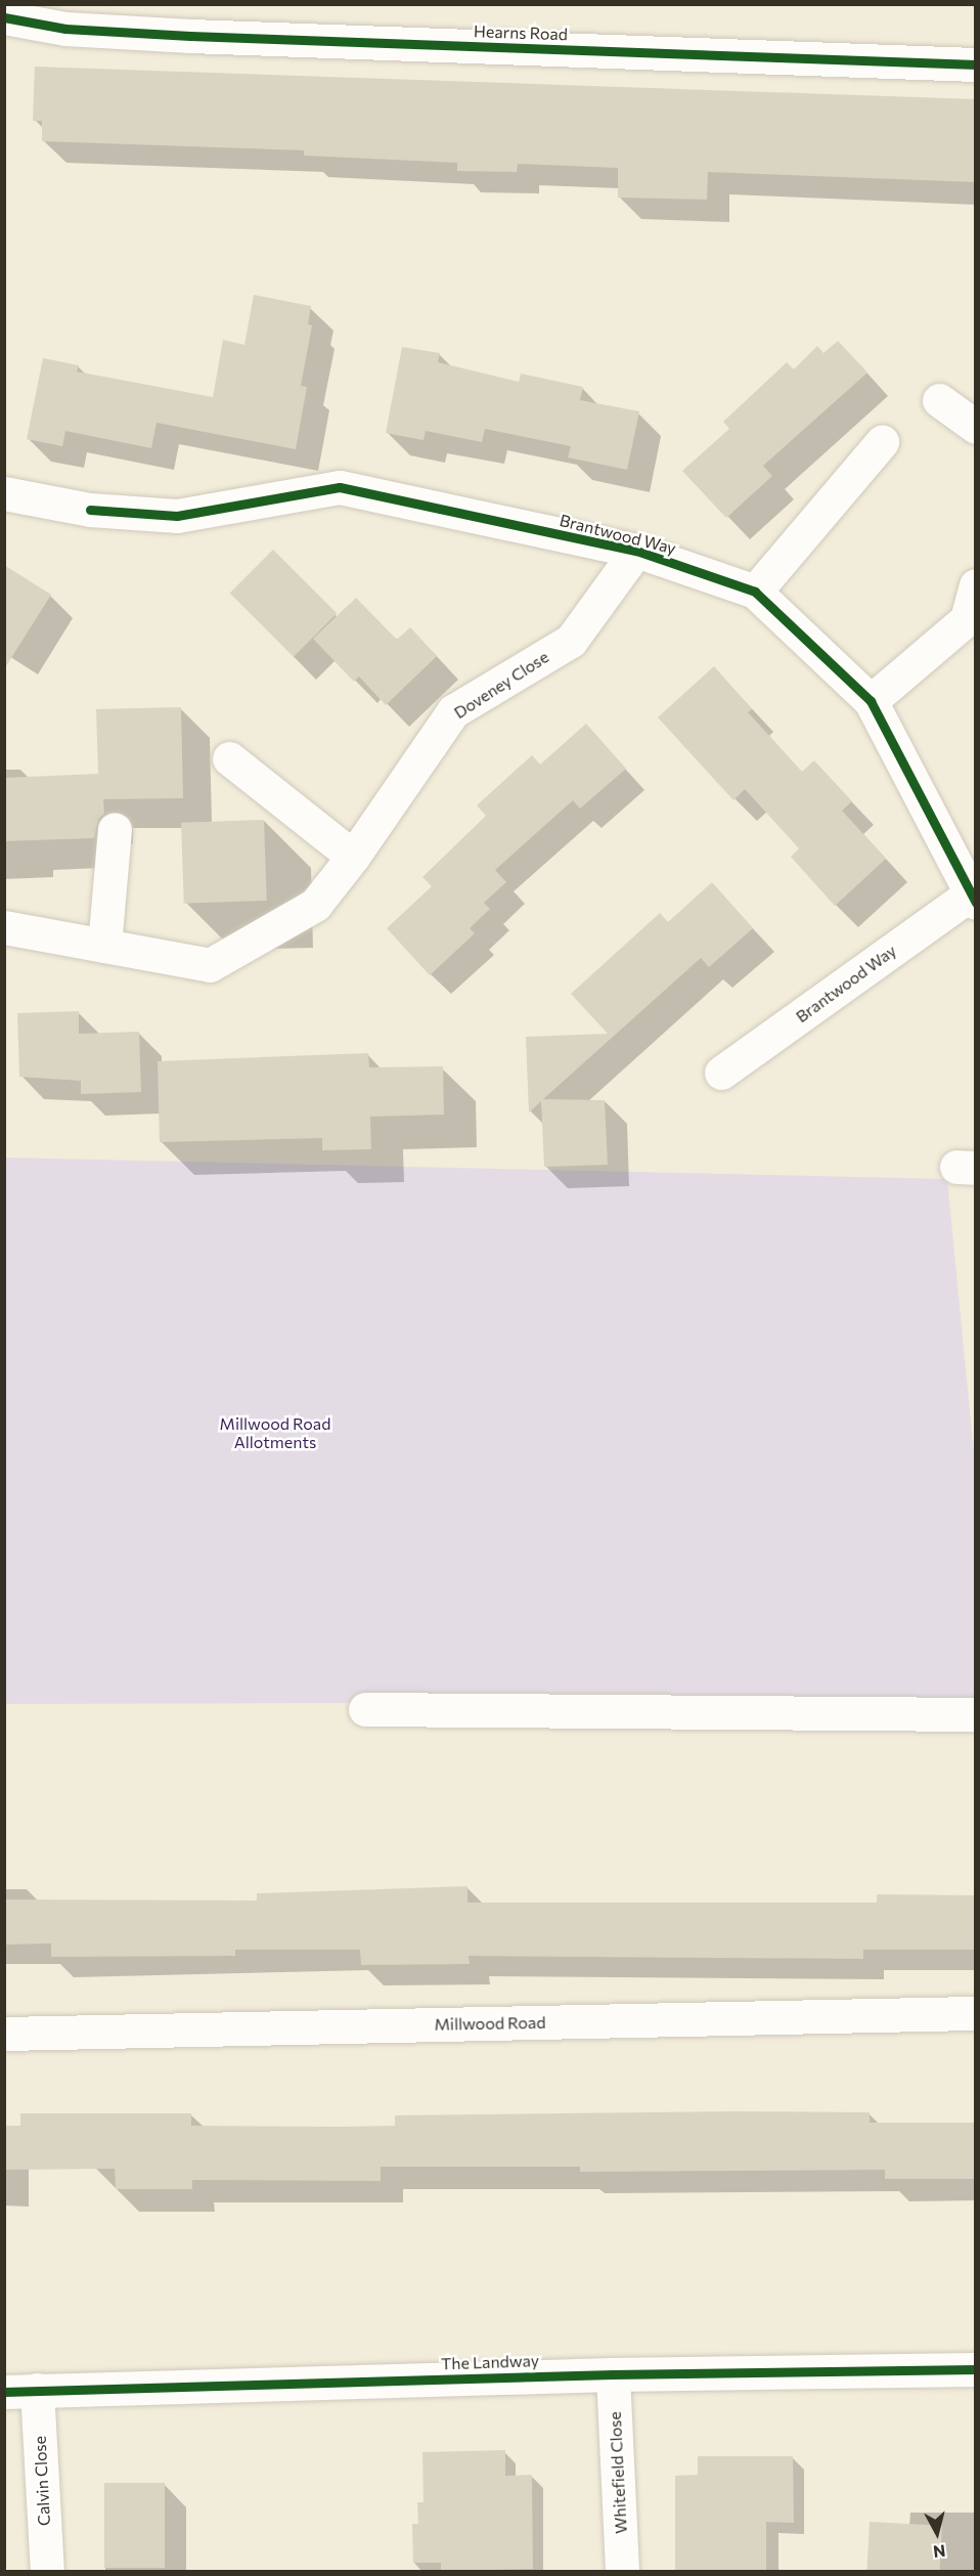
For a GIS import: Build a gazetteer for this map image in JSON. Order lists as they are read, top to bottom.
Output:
{
  "streets": {
    "street": [
      "Hearns Road",
      "Brantwood Way",
      "Doveney Close",
      "Millwood Road",
      "The Landway",
      "Whitefield Close",
      "Calvin Close"
    ]
  },
  "crossings": [
    ["Brantwood Way", "Doveney Close"],
    ["The Landway", "Whitefield Close"],
    ["The Landway", "Calvin Close"]
  ],
  "parks": ["Millwood Road Allotments"],
  "north": "bottom"
}
